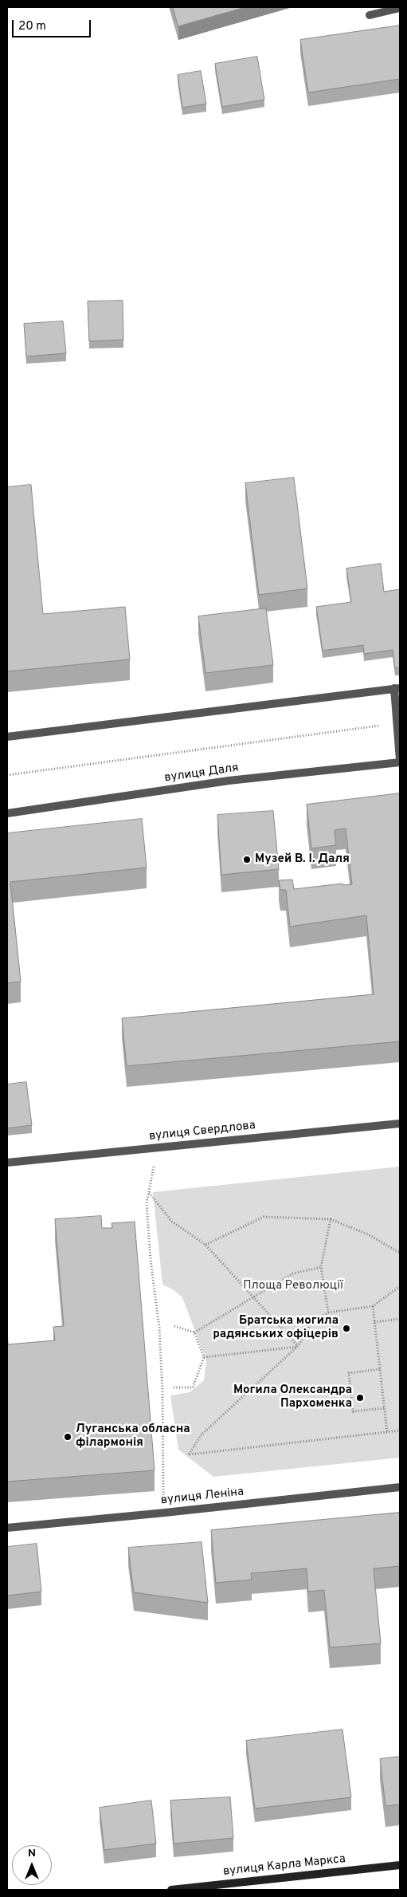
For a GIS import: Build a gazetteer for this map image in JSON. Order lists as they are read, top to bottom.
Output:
{
  "streets": {
    "main road": ["вулиця Карла Маркса"],
    "street": ["вулиця Даля", "вулиця Свердлова", "вулиця Леніна"]
  },
  "parks": ["Площа Революції"],
  "places": [
    "Музей В. І. Даля",
    "Братська могила радянських офіцерів",
    "Могила Олександра Пархоменка",
    "Луганська обласна філармонія"
  ],
  "scale_bar": "20 m",
  "north": "top"
}
